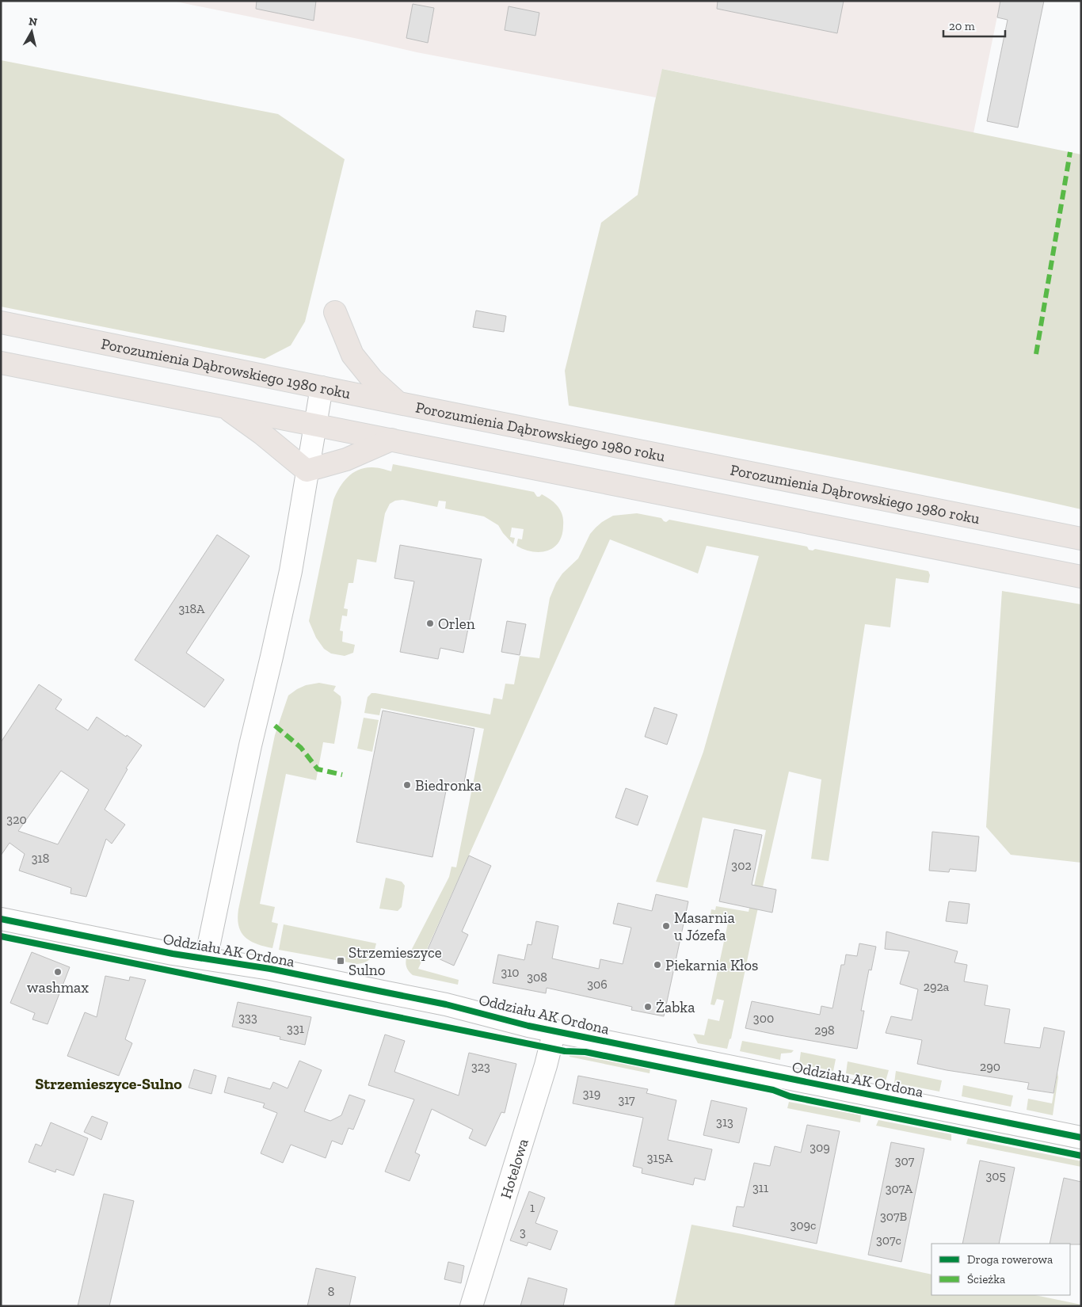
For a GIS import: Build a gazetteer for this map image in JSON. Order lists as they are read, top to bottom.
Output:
{
  "streets": {
    "main road": ["Porozumienia Dąbrowskiego 1980 roku"],
    "street": ["Oddziału AK Ordona", "Hotelowa"]
  },
  "crossings": [
    ["Oddziału AK Ordona", "Hotelowa"]
  ],
  "districts": ["Strzemieszyce-Sulno"],
  "places": {
    "other": [
      "Orlen",
      "Biedronka",
      "Masarnia u Józefa",
      "Piekarnia Kłos",
      "washmax",
      "Żabka"
    ],
    "transit": ["Strzemieszyce Sulno"]
  },
  "house_numbers": [
    "318A",
    "320",
    "318",
    "302",
    "310",
    "308",
    "306",
    "292a",
    "333",
    "300",
    "331",
    "298",
    "323",
    "290",
    "319",
    "317",
    "313",
    "309",
    "315A",
    "307",
    "305",
    "311",
    "307A",
    "1",
    "307B",
    "309c",
    "3",
    "307c",
    "8"
  ],
  "legend": ["Droga rowerowa", "Ścieżka"],
  "scale_bar": "20 m",
  "north": "top"
}
